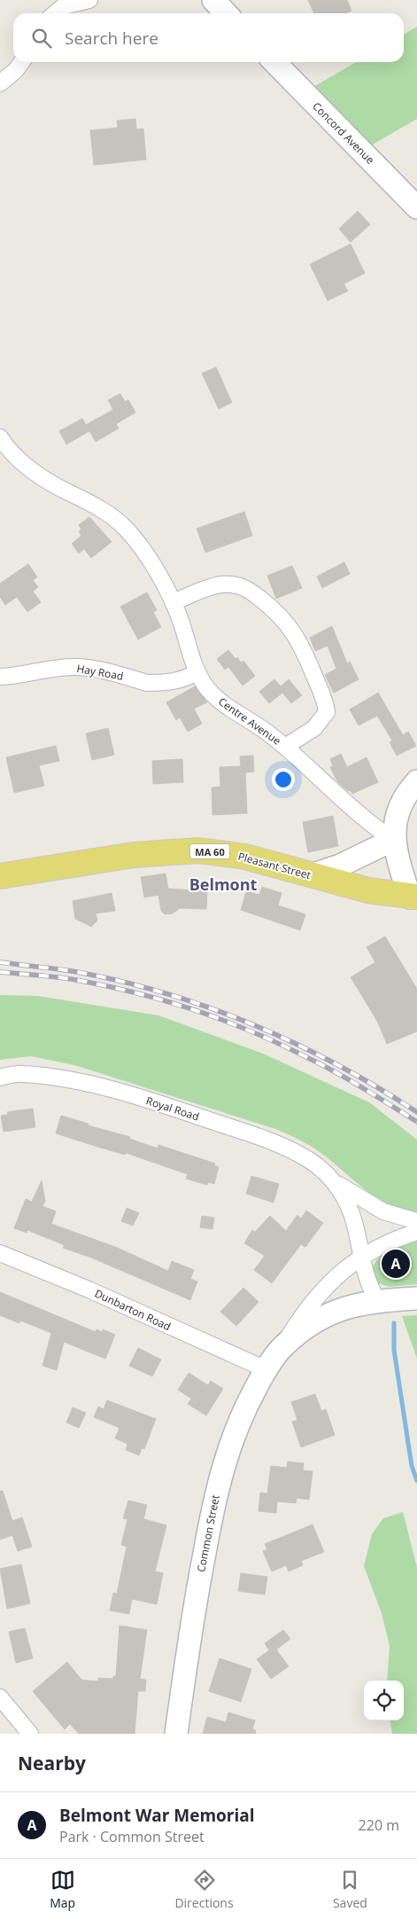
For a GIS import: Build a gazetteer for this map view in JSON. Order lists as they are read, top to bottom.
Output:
{
  "streets": {
    "main road": [
      "Concord Avenue",
      "MA 60",
      "Pleasant Street",
      "Common Street"
    ],
    "street": [
      "Hay Road",
      "Centre Avenue",
      "Royal Road",
      "Dunbarton Road"
    ]
  },
  "crossings": [
    ["Hay Road", "Centre Avenue"],
    ["Royal Road", "Common Street"],
    ["Dunbarton Road", "Common Street"]
  ],
  "districts": ["Belmont"],
  "page": {
    "search": "Search here",
    "pins": "A",
    "heading": "Nearby",
    "list": [
      {
        "mark": "A",
        "name": "Belmont War Memorial",
        "note": "Park · Common Street",
        "value": "220 m"
      }
    ],
    "nav": ["Map", "Directions", "Saved"]
  }
}
